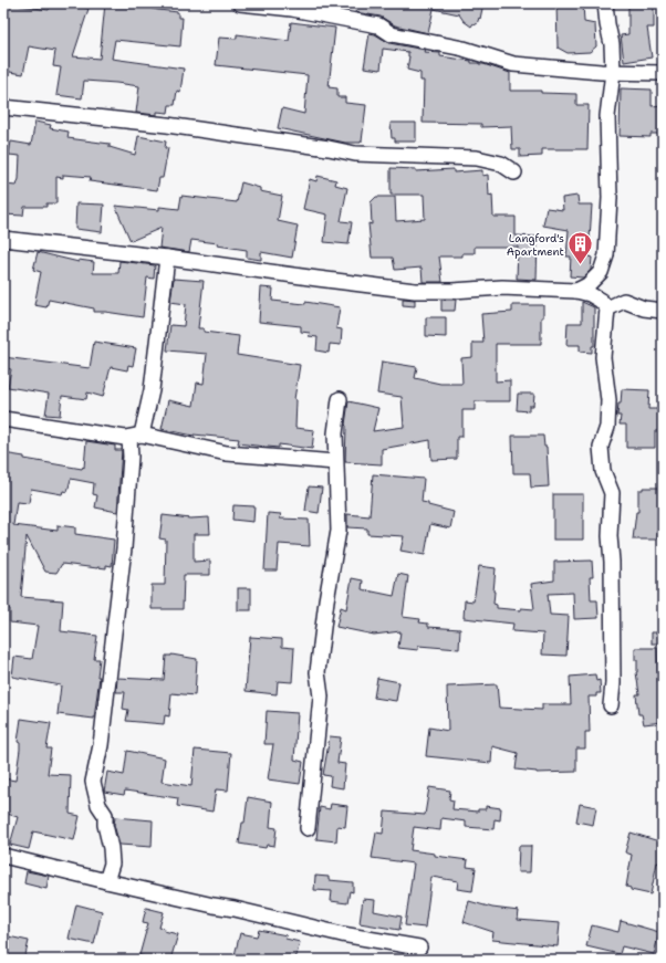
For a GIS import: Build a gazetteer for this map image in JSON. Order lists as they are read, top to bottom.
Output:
{
  "places": {
    "building": ["Langford's Apartment"]
  }
}
